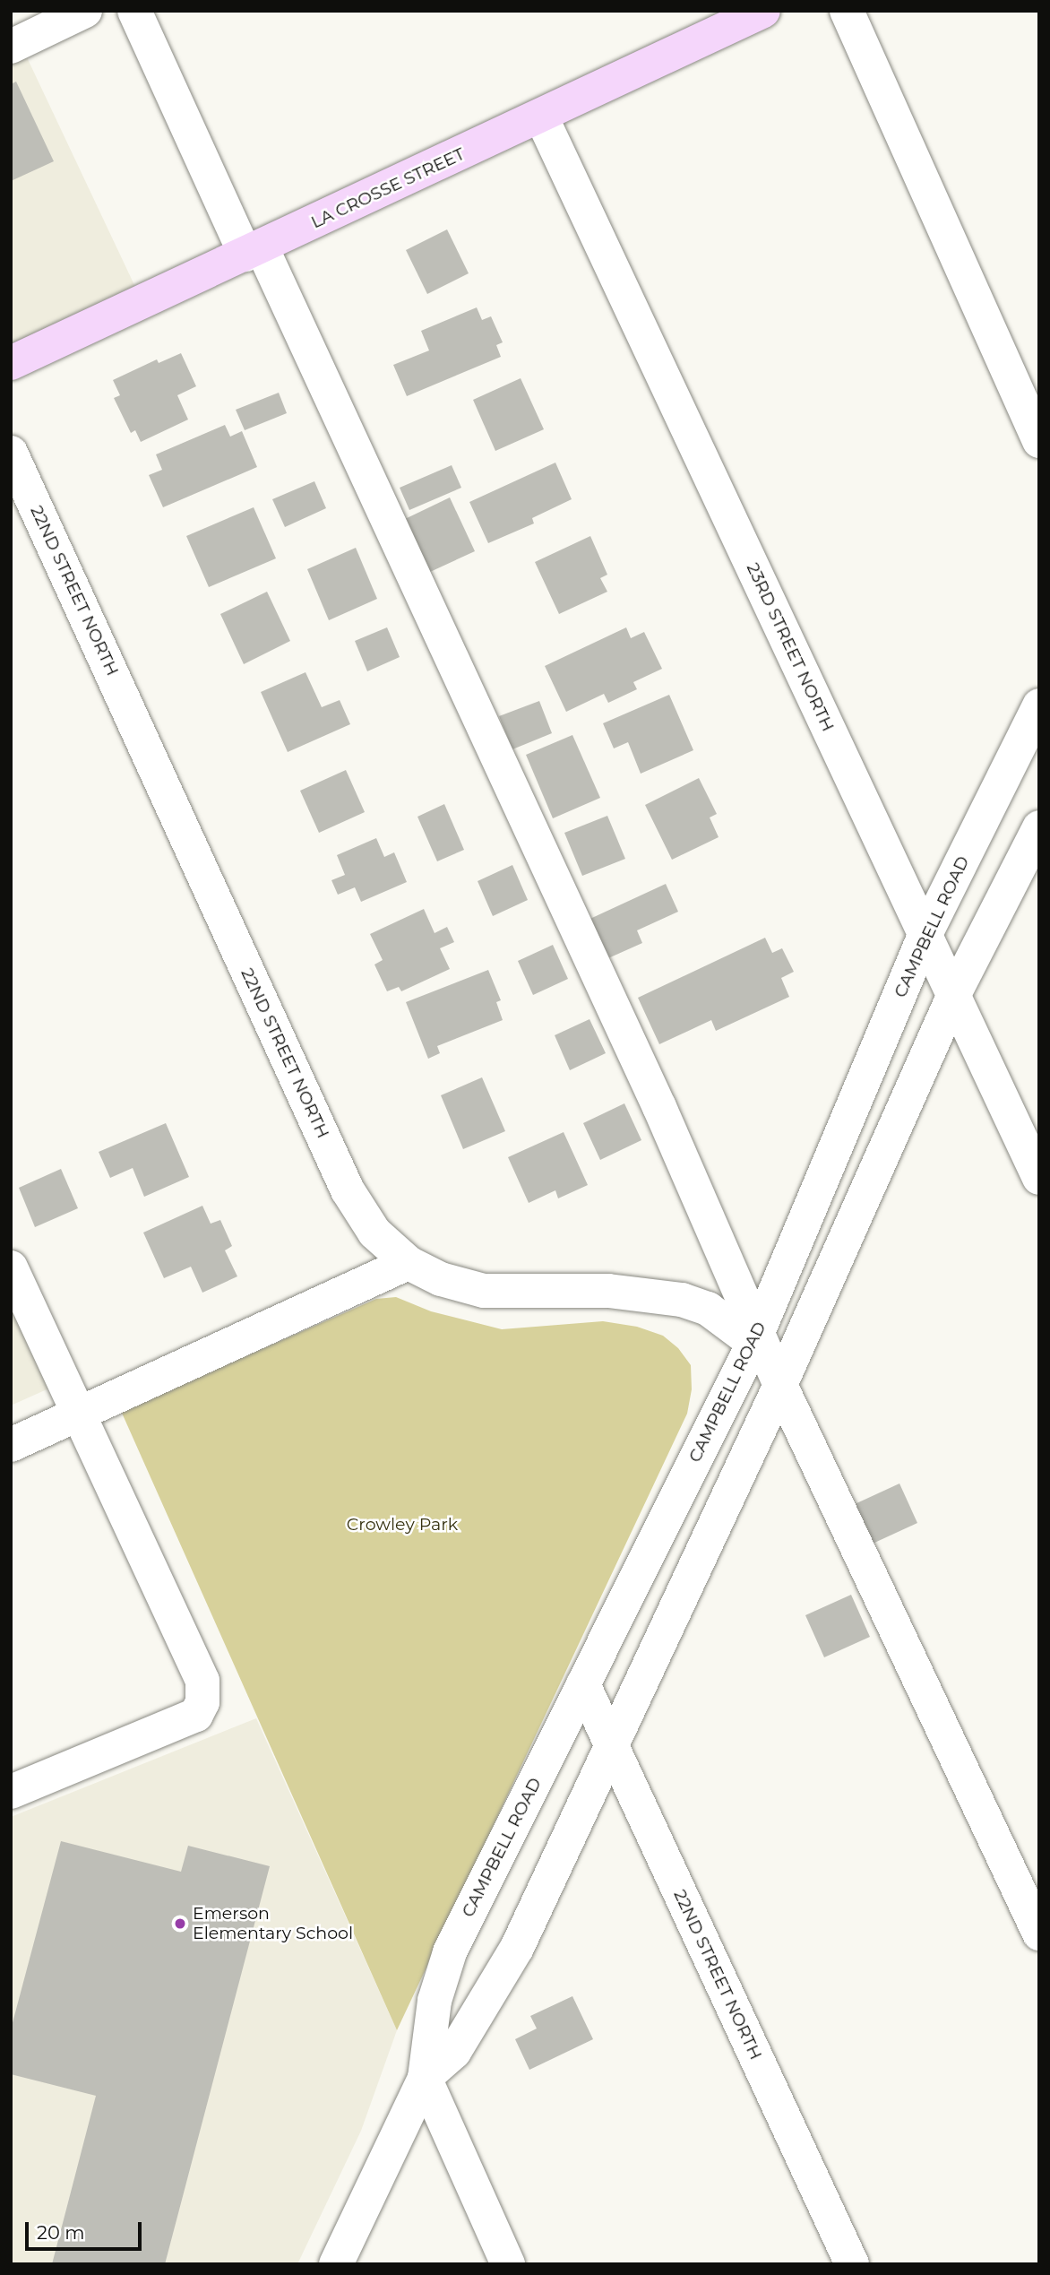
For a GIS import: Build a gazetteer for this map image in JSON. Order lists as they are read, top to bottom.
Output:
{
  "streets": {
    "main road": ["LA CROSSE STREET"],
    "street": ["22ND STREET NORTH", "23RD STREET NORTH", "CAMPBELL ROAD"]
  },
  "crossings": [
    ["LA CROSSE STREET", "23RD STREET NORTH"],
    ["22ND STREET NORTH", "CAMPBELL ROAD"],
    ["23RD STREET NORTH", "CAMPBELL ROAD"]
  ],
  "parks": ["Crowley Park"],
  "places": ["Emerson Elementary School"],
  "scale_bar": "20 m"
}
